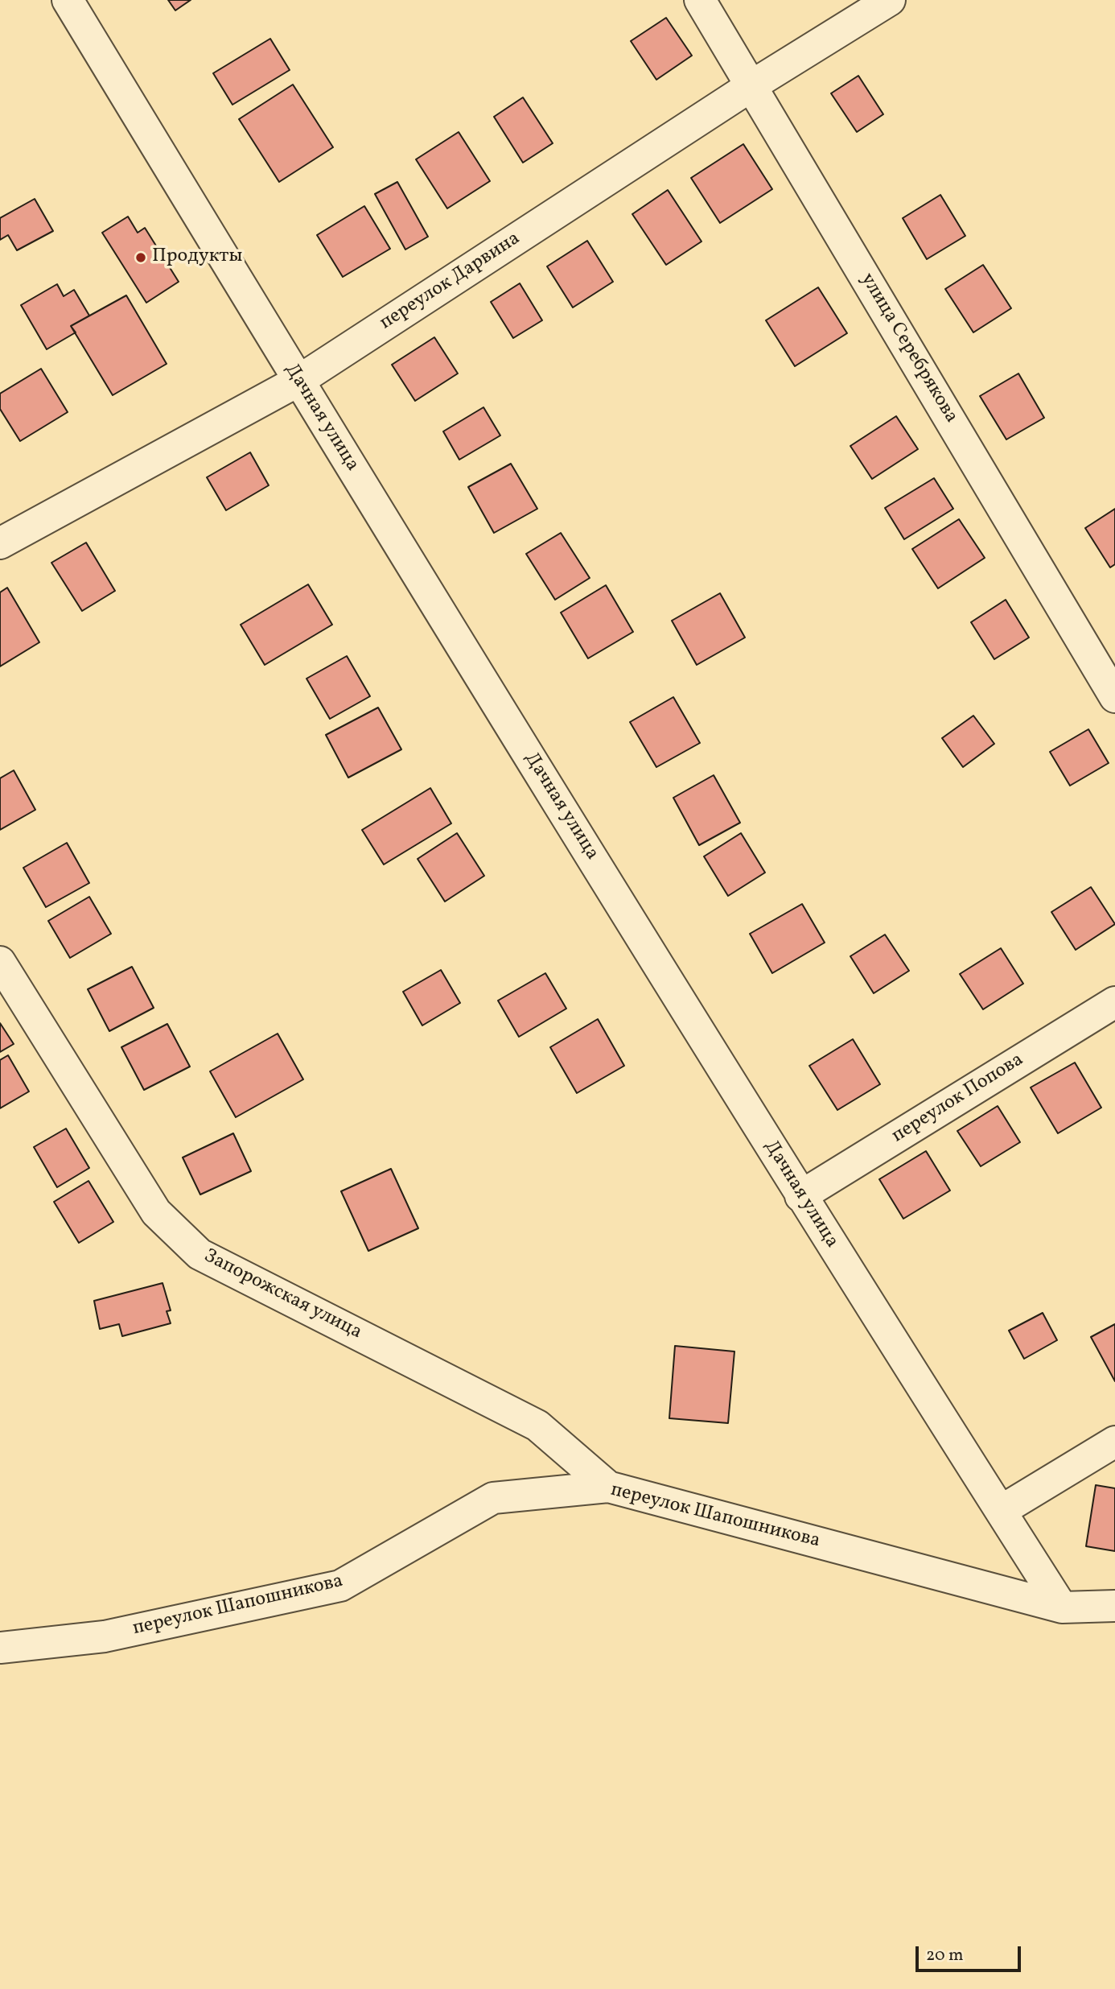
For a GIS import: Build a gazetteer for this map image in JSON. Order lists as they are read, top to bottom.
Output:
{
  "streets": {
    "street": [
      "переулок Дарвина",
      "улица Серебрякова",
      "Дачная улица",
      "переулок Попова",
      "Запорожская улица",
      "переулок Шапошникова"
    ]
  },
  "crossings": [
    ["переулок Дарвина", "улица Серебрякова"],
    ["переулок Дарвина", "Дачная улица"],
    ["Дачная улица", "переулок Попова"],
    ["Дачная улица", "переулок Шапошникова"],
    ["Запорожская улица", "переулок Шапошникова"]
  ],
  "places": ["Продукты"],
  "scale_bar": "20 m"
}
